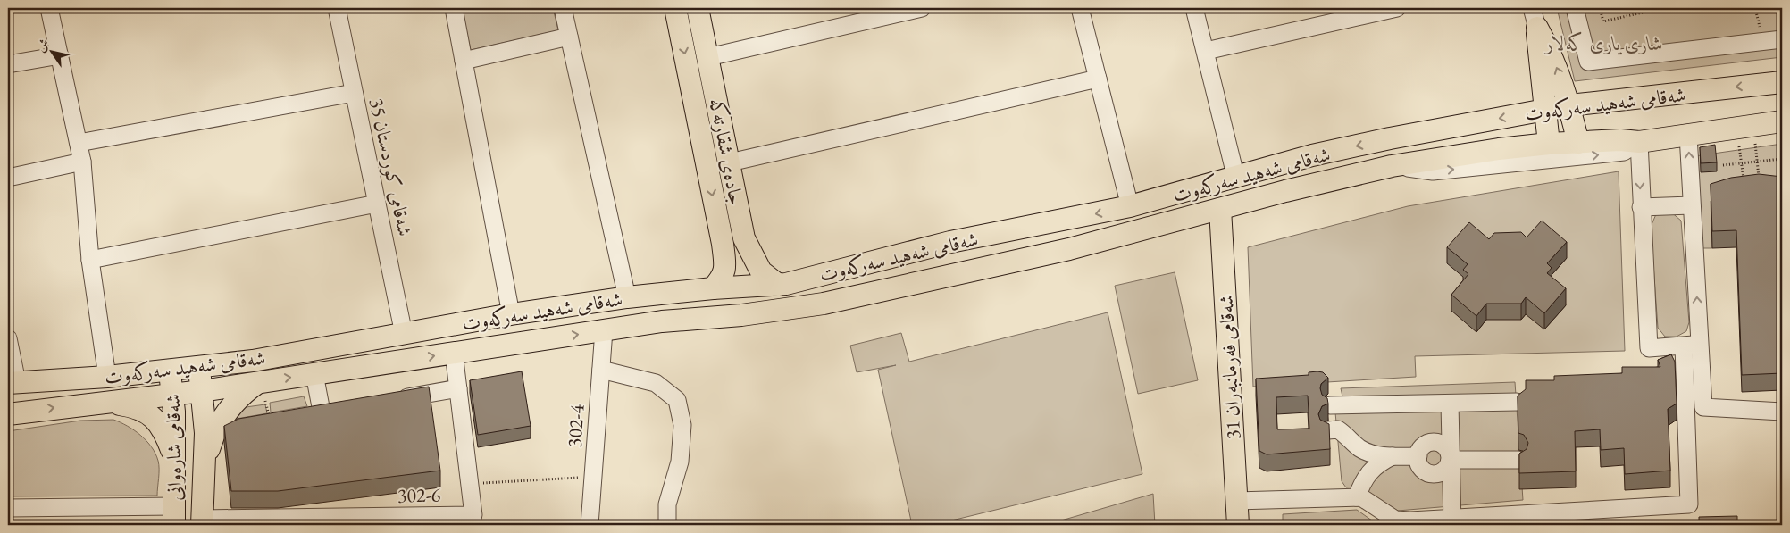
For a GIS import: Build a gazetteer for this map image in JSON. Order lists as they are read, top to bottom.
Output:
{
  "streets": {
    "main road": [
      "شەقامی شەهید سەرکەوت",
      "جادەی شقارتەکە",
      "شەقامی فەرمانبەران 31",
      "شەقامی شارەوانی"
    ],
    "street": ["شەقامی کوردستان 35", "302-4", "302-6"]
  },
  "crossings": [
    ["شەقامی شەهید سەرکەوت", "جادەی شقارتەکە"],
    ["شەقامی شەهید سەرکەوت", "شەقامی کوردستان 35"],
    ["شەقامی شەهید سەرکەوت", "شەقامی فەرمانبەران 31"],
    ["شەقامی شەهید سەرکەوت", "302-4"],
    ["شەقامی شەهید سەرکەوت", "شەقامی شارەوانی"],
    ["شەقامی شەهید سەرکەوت", "302-6"],
    ["شەقامی شارەوانی", "302-6"]
  ],
  "parks": ["شاری یاری کەلار"],
  "north": "top left"
}
